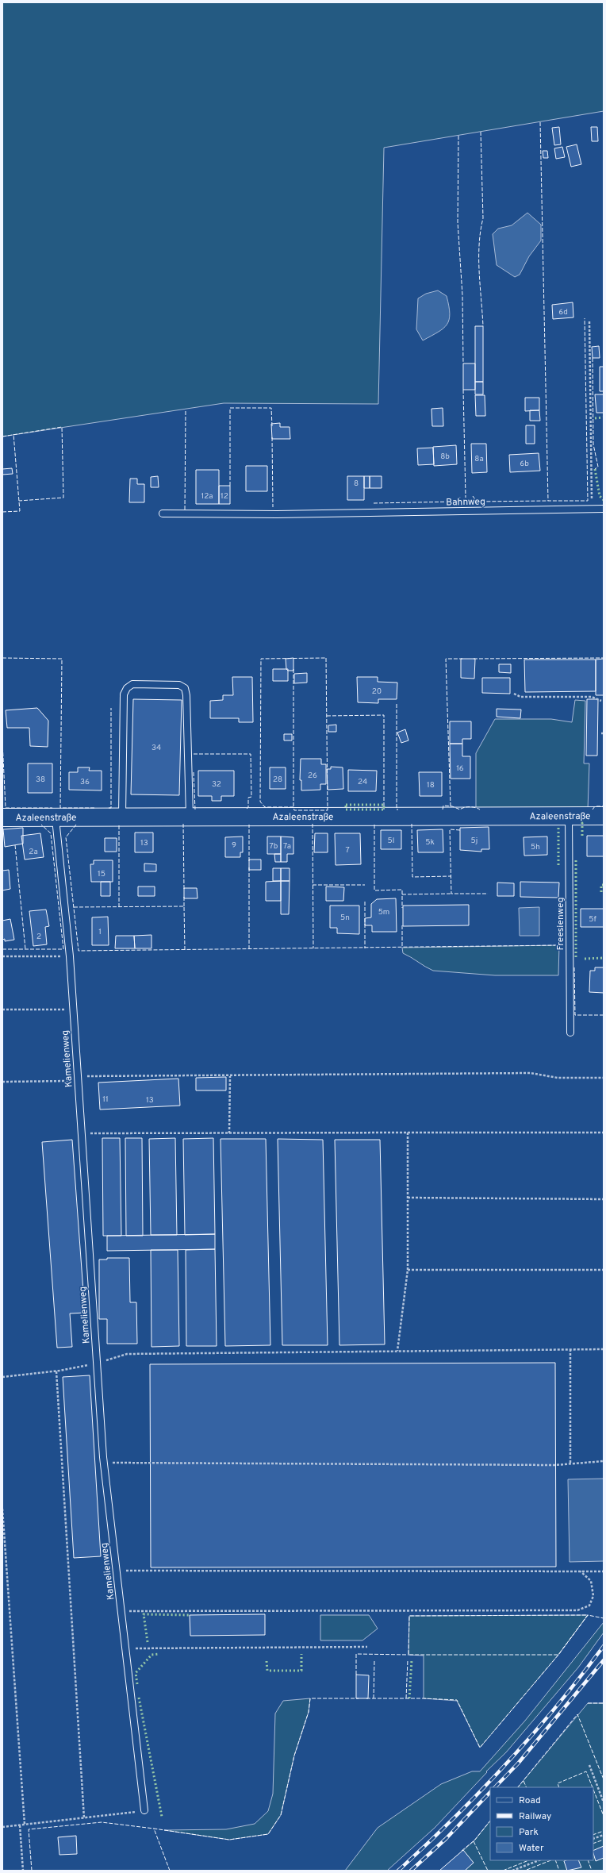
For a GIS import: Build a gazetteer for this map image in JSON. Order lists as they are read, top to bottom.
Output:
{
  "streets": {
    "street": ["Azaleenstraße"],
    "lane": ["Bahnweg", "Freesienweg", "Kamelienweg"]
  },
  "crossings": [
    ["Azaleenstraße", "Freesienweg"],
    ["Azaleenstraße", "Kamelienweg"]
  ],
  "house_numbers": [
    "6d",
    "8b",
    "8a",
    "6b",
    "8",
    "12a",
    "12",
    "20",
    "34",
    "16",
    "26",
    "38",
    "28",
    "36",
    "24",
    "32",
    "18",
    "5l",
    "5j",
    "5k",
    "13",
    "9",
    "7b",
    "7a",
    "5h",
    "7",
    "2a",
    "15",
    "5m",
    "5n",
    "5f",
    "1",
    "2",
    "11",
    "13"
  ],
  "legend": [
    "Road",
    "Railway",
    "Park",
    "Water"
  ]
}
